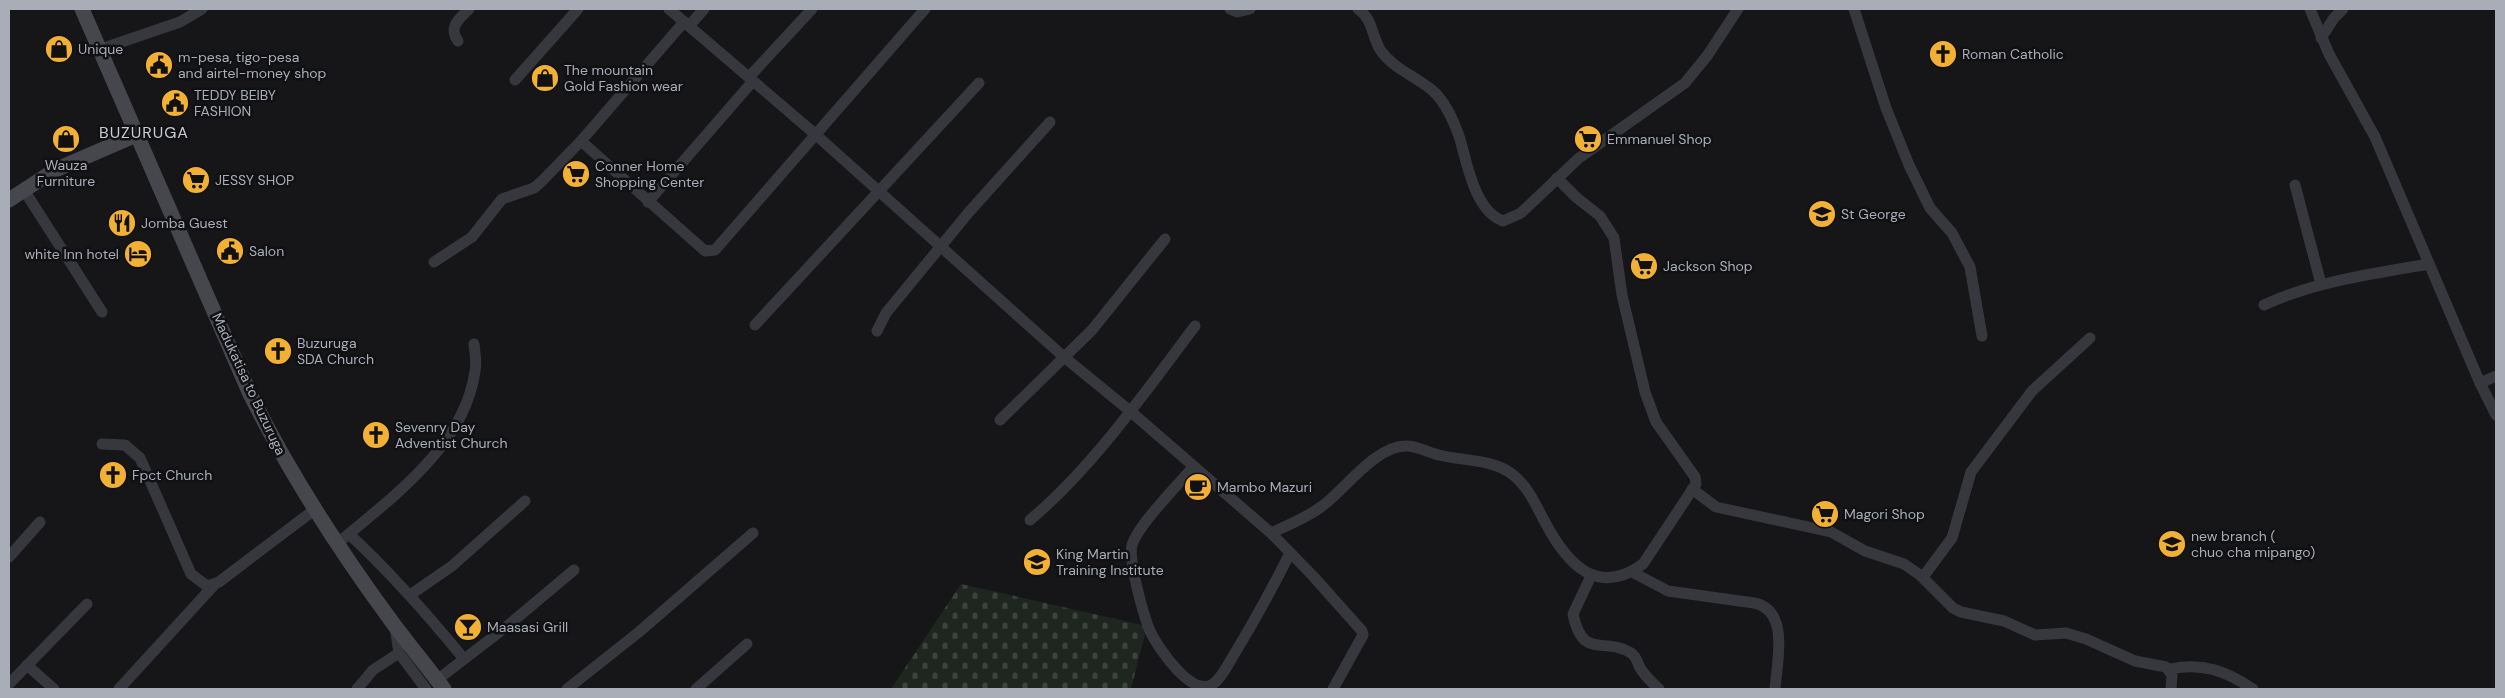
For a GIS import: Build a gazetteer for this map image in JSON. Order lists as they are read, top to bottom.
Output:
{
  "streets": {
    "main road": ["Madukatisa to Buzuruga"]
  },
  "districts": ["BUZURUGA"],
  "places": {
    "shop": ["Unique", "The mountain Gold Fashion wear", "Wauza Furniture"],
    "church": [
      "Roman Catholic",
      "Buzuruga SDA Church",
      "Sevenry Day Adventist Church",
      "Fpct Church"
    ],
    "public building": ["m-pesa, tigo-pesa and airtel-money shop", "TEDDY BEIBY FASHION", "Salon"],
    "supermarket": [
      "Emmanuel Shop",
      "Conner Home Shopping Center",
      "JESSY SHOP",
      "Jackson Shop",
      "Magori Shop"
    ],
    "school or university": ["St George", "new branch ( chuo cha mipango)", "King Martin Training Institute"],
    "restaurant": ["Jomba Guest"],
    "hotel": ["white Inn hotel"],
    "cafe": ["Mambo Mazuri"],
    "bar": ["Maasasi Grill"]
  }
}
